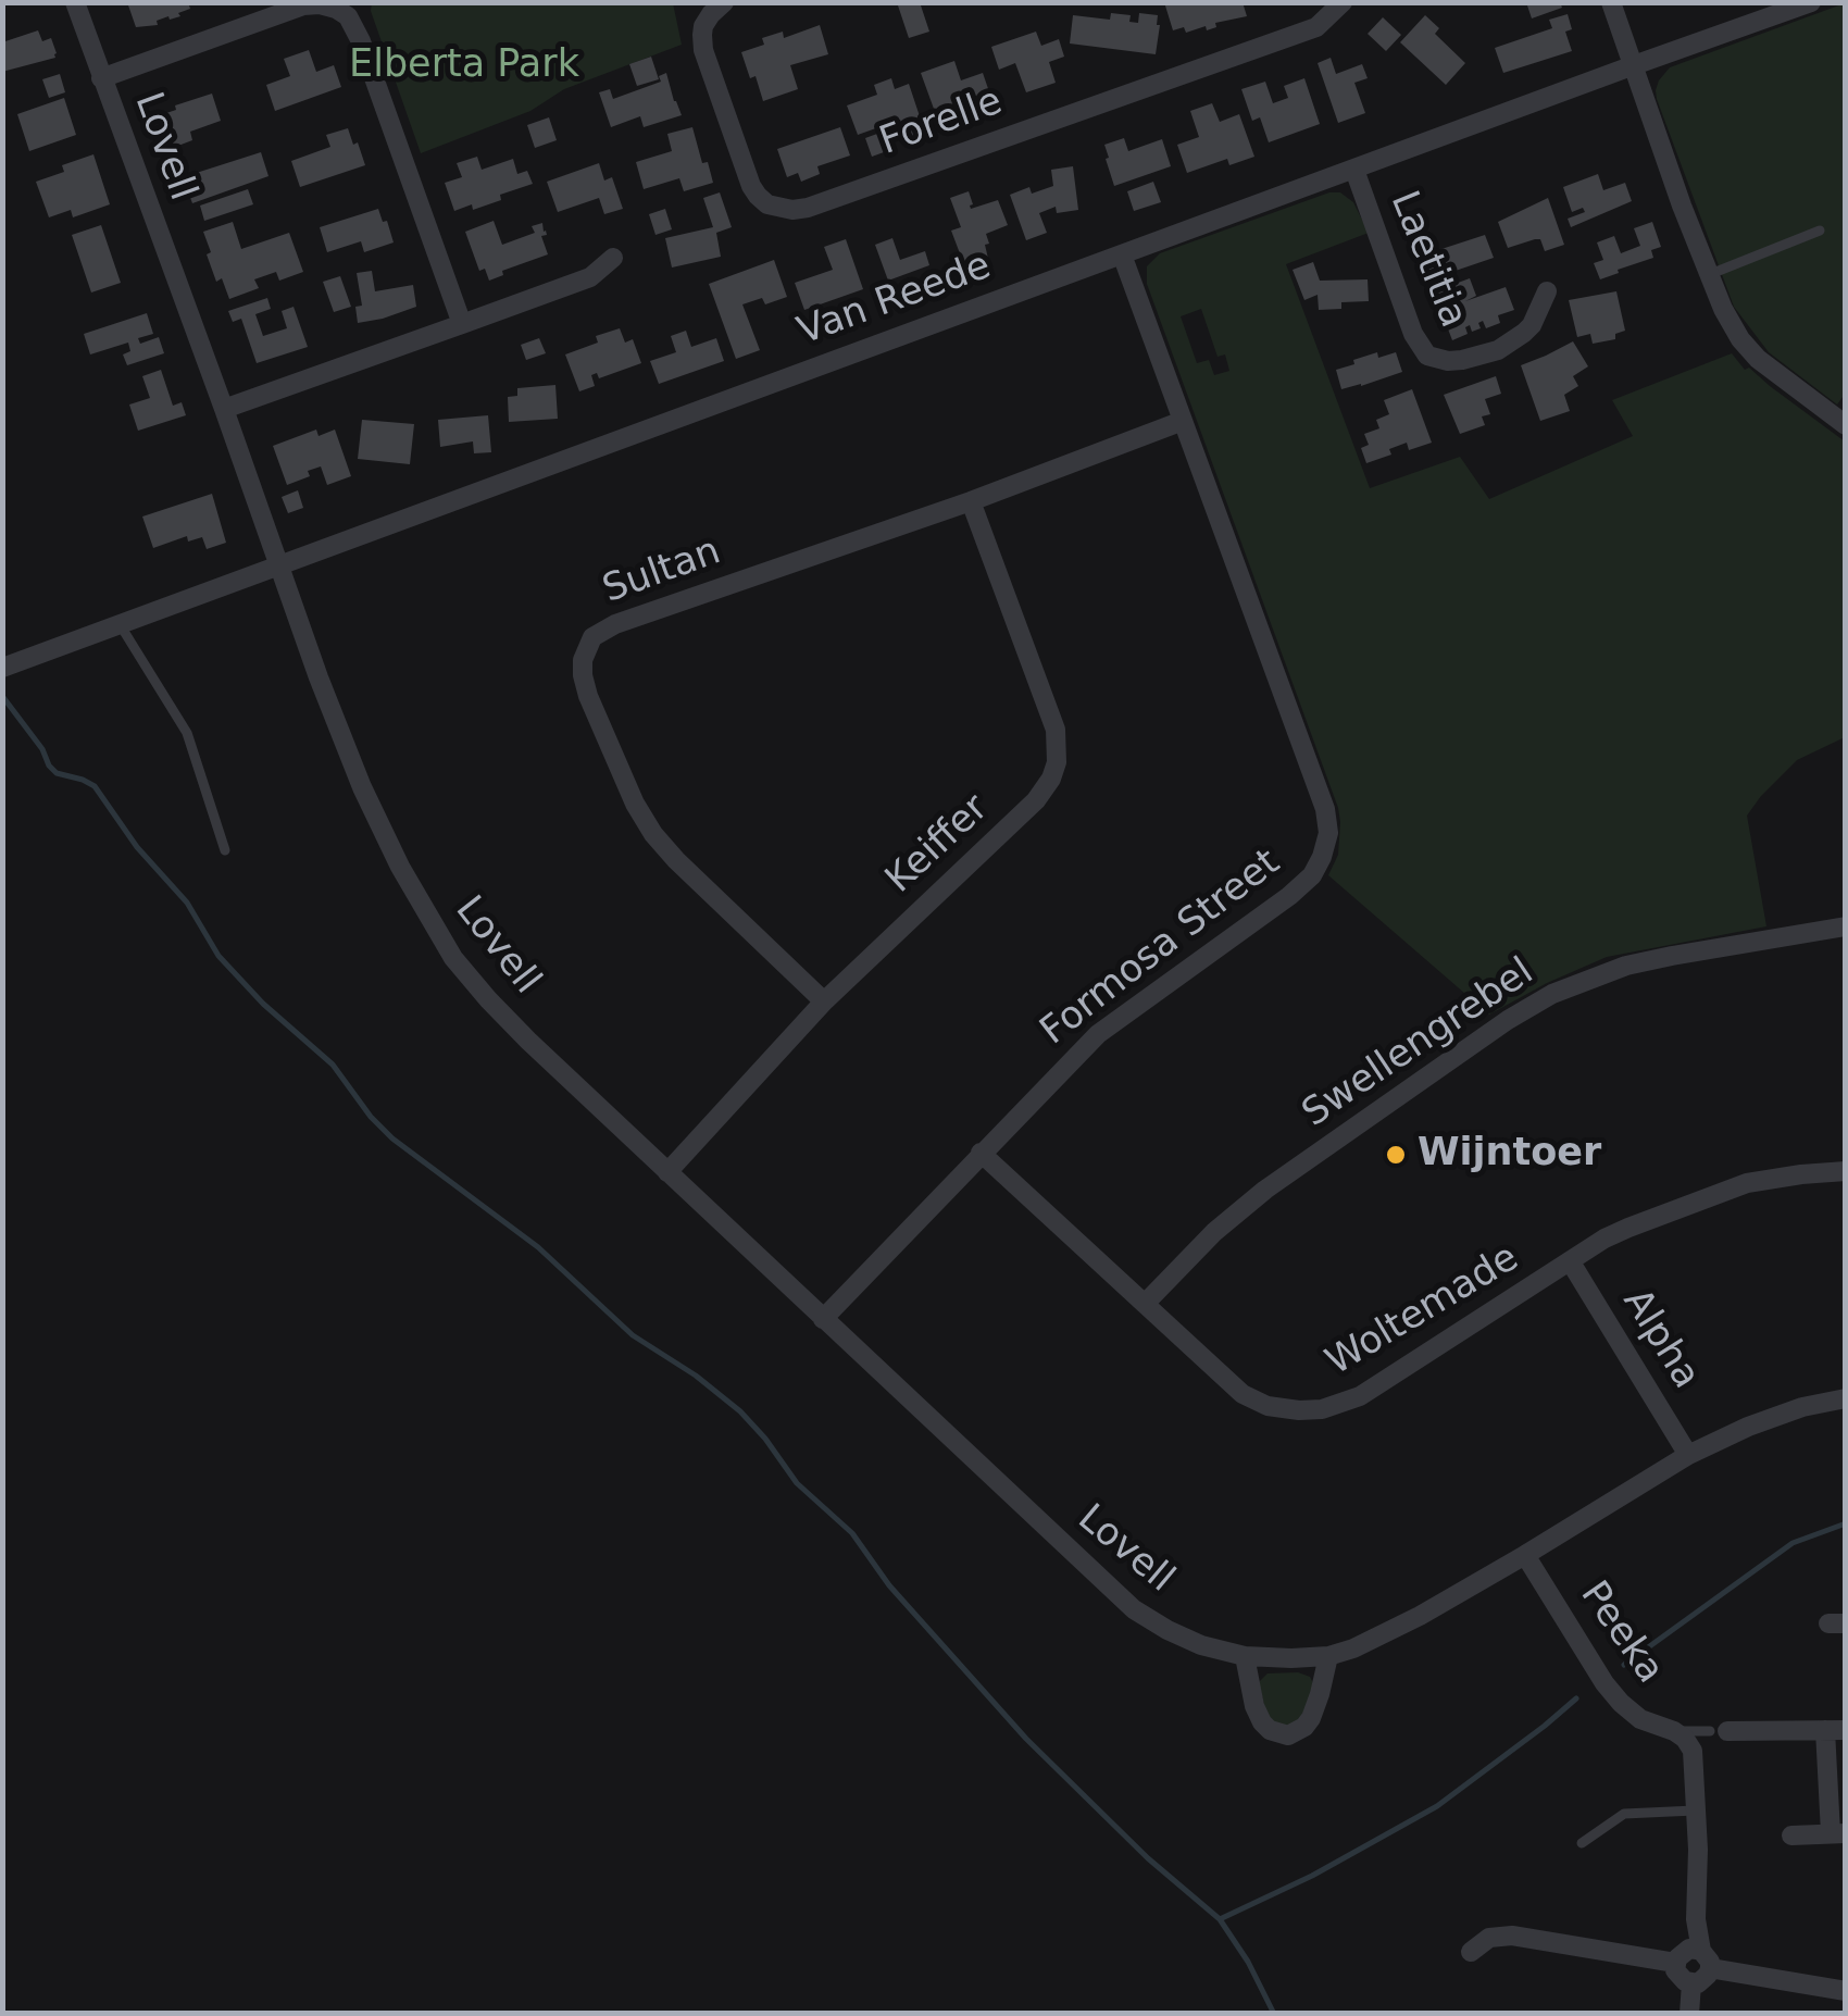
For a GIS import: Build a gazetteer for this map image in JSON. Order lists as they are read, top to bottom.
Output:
{
  "streets": {
    "street": [
      "Forelle",
      "Lovell",
      "Laetitia",
      "Van Reede",
      "Sultan",
      "Keiffer",
      "Formosa Street",
      "Swellengrebel",
      "Woltemade",
      "Alpha",
      "Peeka"
    ]
  },
  "crossings": [
    ["Lovell", "Van Reede"],
    ["Lovell", "Keiffer"],
    ["Lovell", "Formosa Street"],
    ["Lovell", "Alpha"],
    ["Lovell", "Peeka"],
    ["Laetitia", "Van Reede"],
    ["Van Reede", "Formosa Street"],
    ["Sultan", "Keiffer"],
    ["Sultan", "Formosa Street"],
    ["Formosa Street", "Woltemade"],
    ["Swellengrebel", "Woltemade"],
    ["Woltemade", "Alpha"]
  ],
  "parks": ["Elberta Park"],
  "places": ["Wijntoer"]
}
